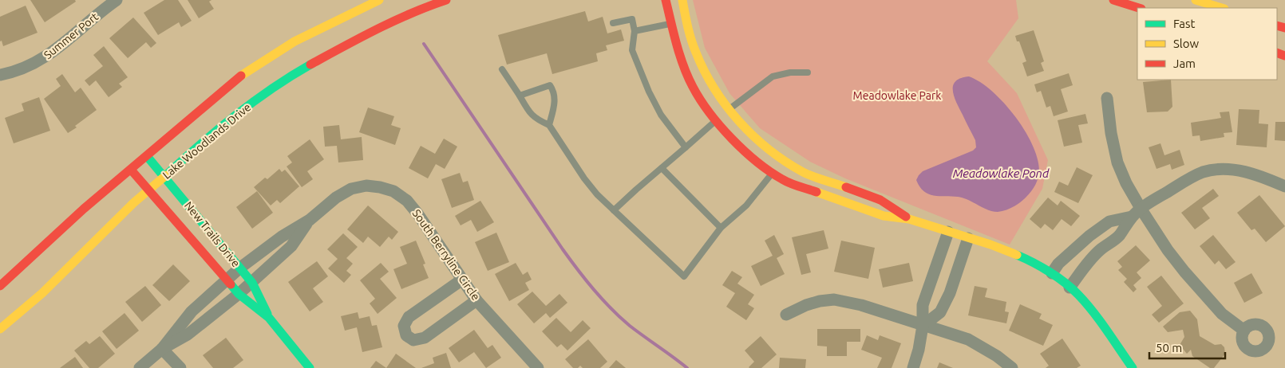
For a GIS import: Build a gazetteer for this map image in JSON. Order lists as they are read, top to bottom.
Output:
{
  "streets": {
    "street": [
      "Summer Port",
      "Lake Woodlands Drive",
      "New Trails Drive",
      "South Berryline Circle"
    ]
  },
  "crossings": [
    ["Lake Woodlands Drive", "New Trails Drive"],
    ["New Trails Drive", "South Berryline Circle"]
  ],
  "water": ["Meadowlake Pond"],
  "parks": ["Meadowlake Park"],
  "legend": ["Fast", "Slow", "Jam"],
  "scale_bar": "50 m"
}
